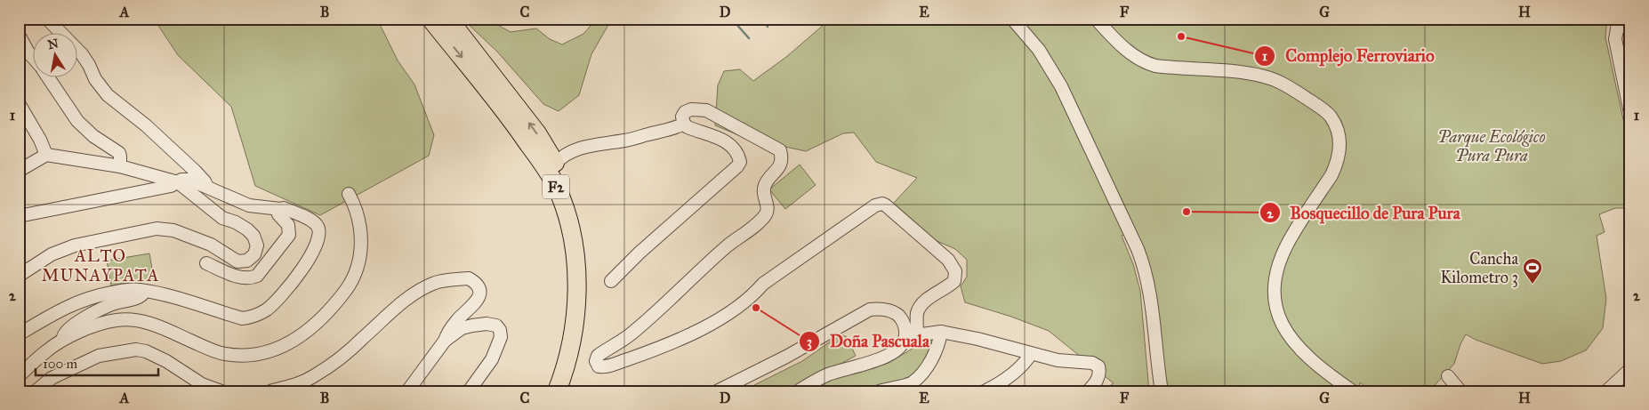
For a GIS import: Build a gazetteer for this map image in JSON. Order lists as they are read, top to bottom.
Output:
{
  "streets": {
    "highway": ["F2"]
  },
  "districts": ["ALTO MUNAYPATA"],
  "parks": ["Parque Ecológico Pura Pura"],
  "places": {
    "other": ["Complejo Ferroviario", "Bosquecillo de Pura Pura", "Doña Pascuala"],
    "sports": ["Cancha Kilometro 3"]
  },
  "scale_bar": "100 m",
  "north": "top",
  "grid": {
    "columns": [
      "A",
      "B",
      "C",
      "D",
      "E",
      "F",
      "G",
      "H"
    ],
    "rows": ["1", "2"]
  }
}
